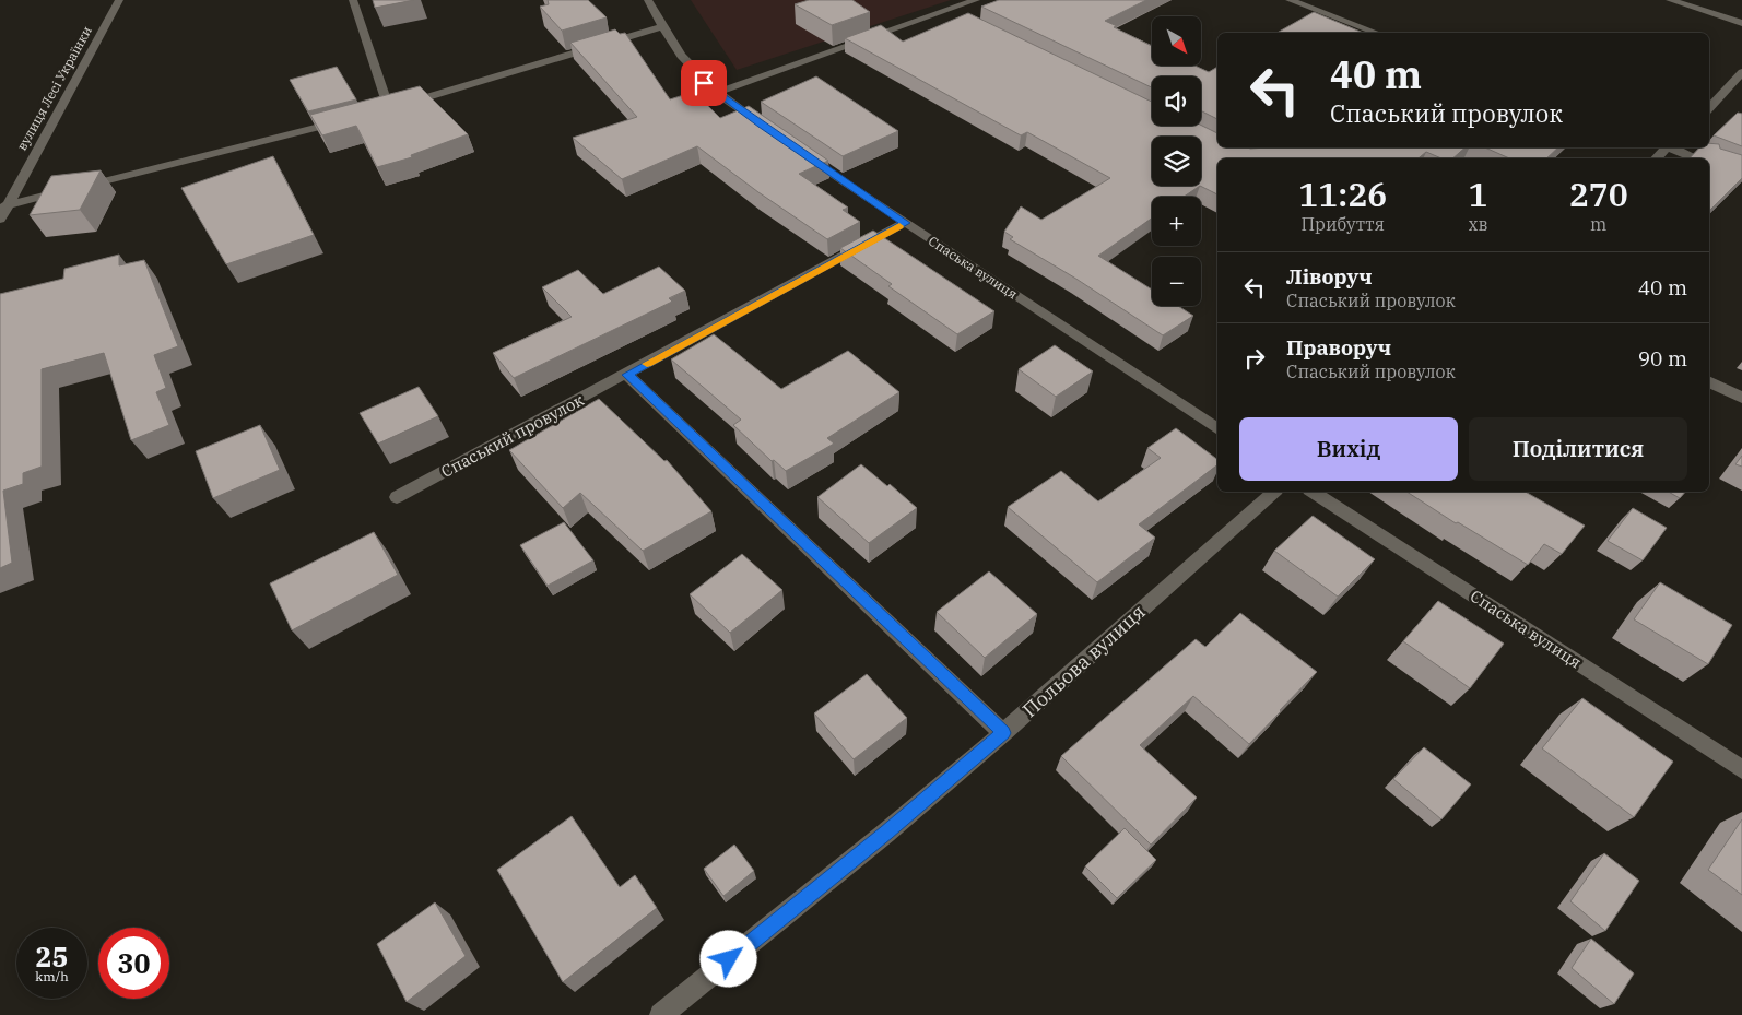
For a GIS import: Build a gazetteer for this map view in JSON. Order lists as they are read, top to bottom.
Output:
{
  "streets": {
    "street": [
      "вулиця Лесі Українки",
      "Спаська вулиця",
      "Спаський провулок",
      "Польова вулиця"
    ]
  },
  "crossings": [
    ["Спаська вулиця", "Спаський провулок"]
  ],
  "north": "bottom right",
  "page": {
    "map_buttons": ["+", "−"],
    "turn": ["40 m", "Спаський провулок"],
    "eta": [
      "11:26",
      "Прибуття",
      "1",
      "хв",
      "270",
      "m"
    ],
    "list": [
      {
        "name": "Ліворуч",
        "note": "Спаський провулок",
        "value": "40 m"
      },
      {
        "name": "Праворуч",
        "note": "Спаський провулок",
        "value": "90 m"
      }
    ],
    "buttons": ["Вихід", "Поділитися"],
    "speed": "25 km/h",
    "limit": "30"
  }
}
